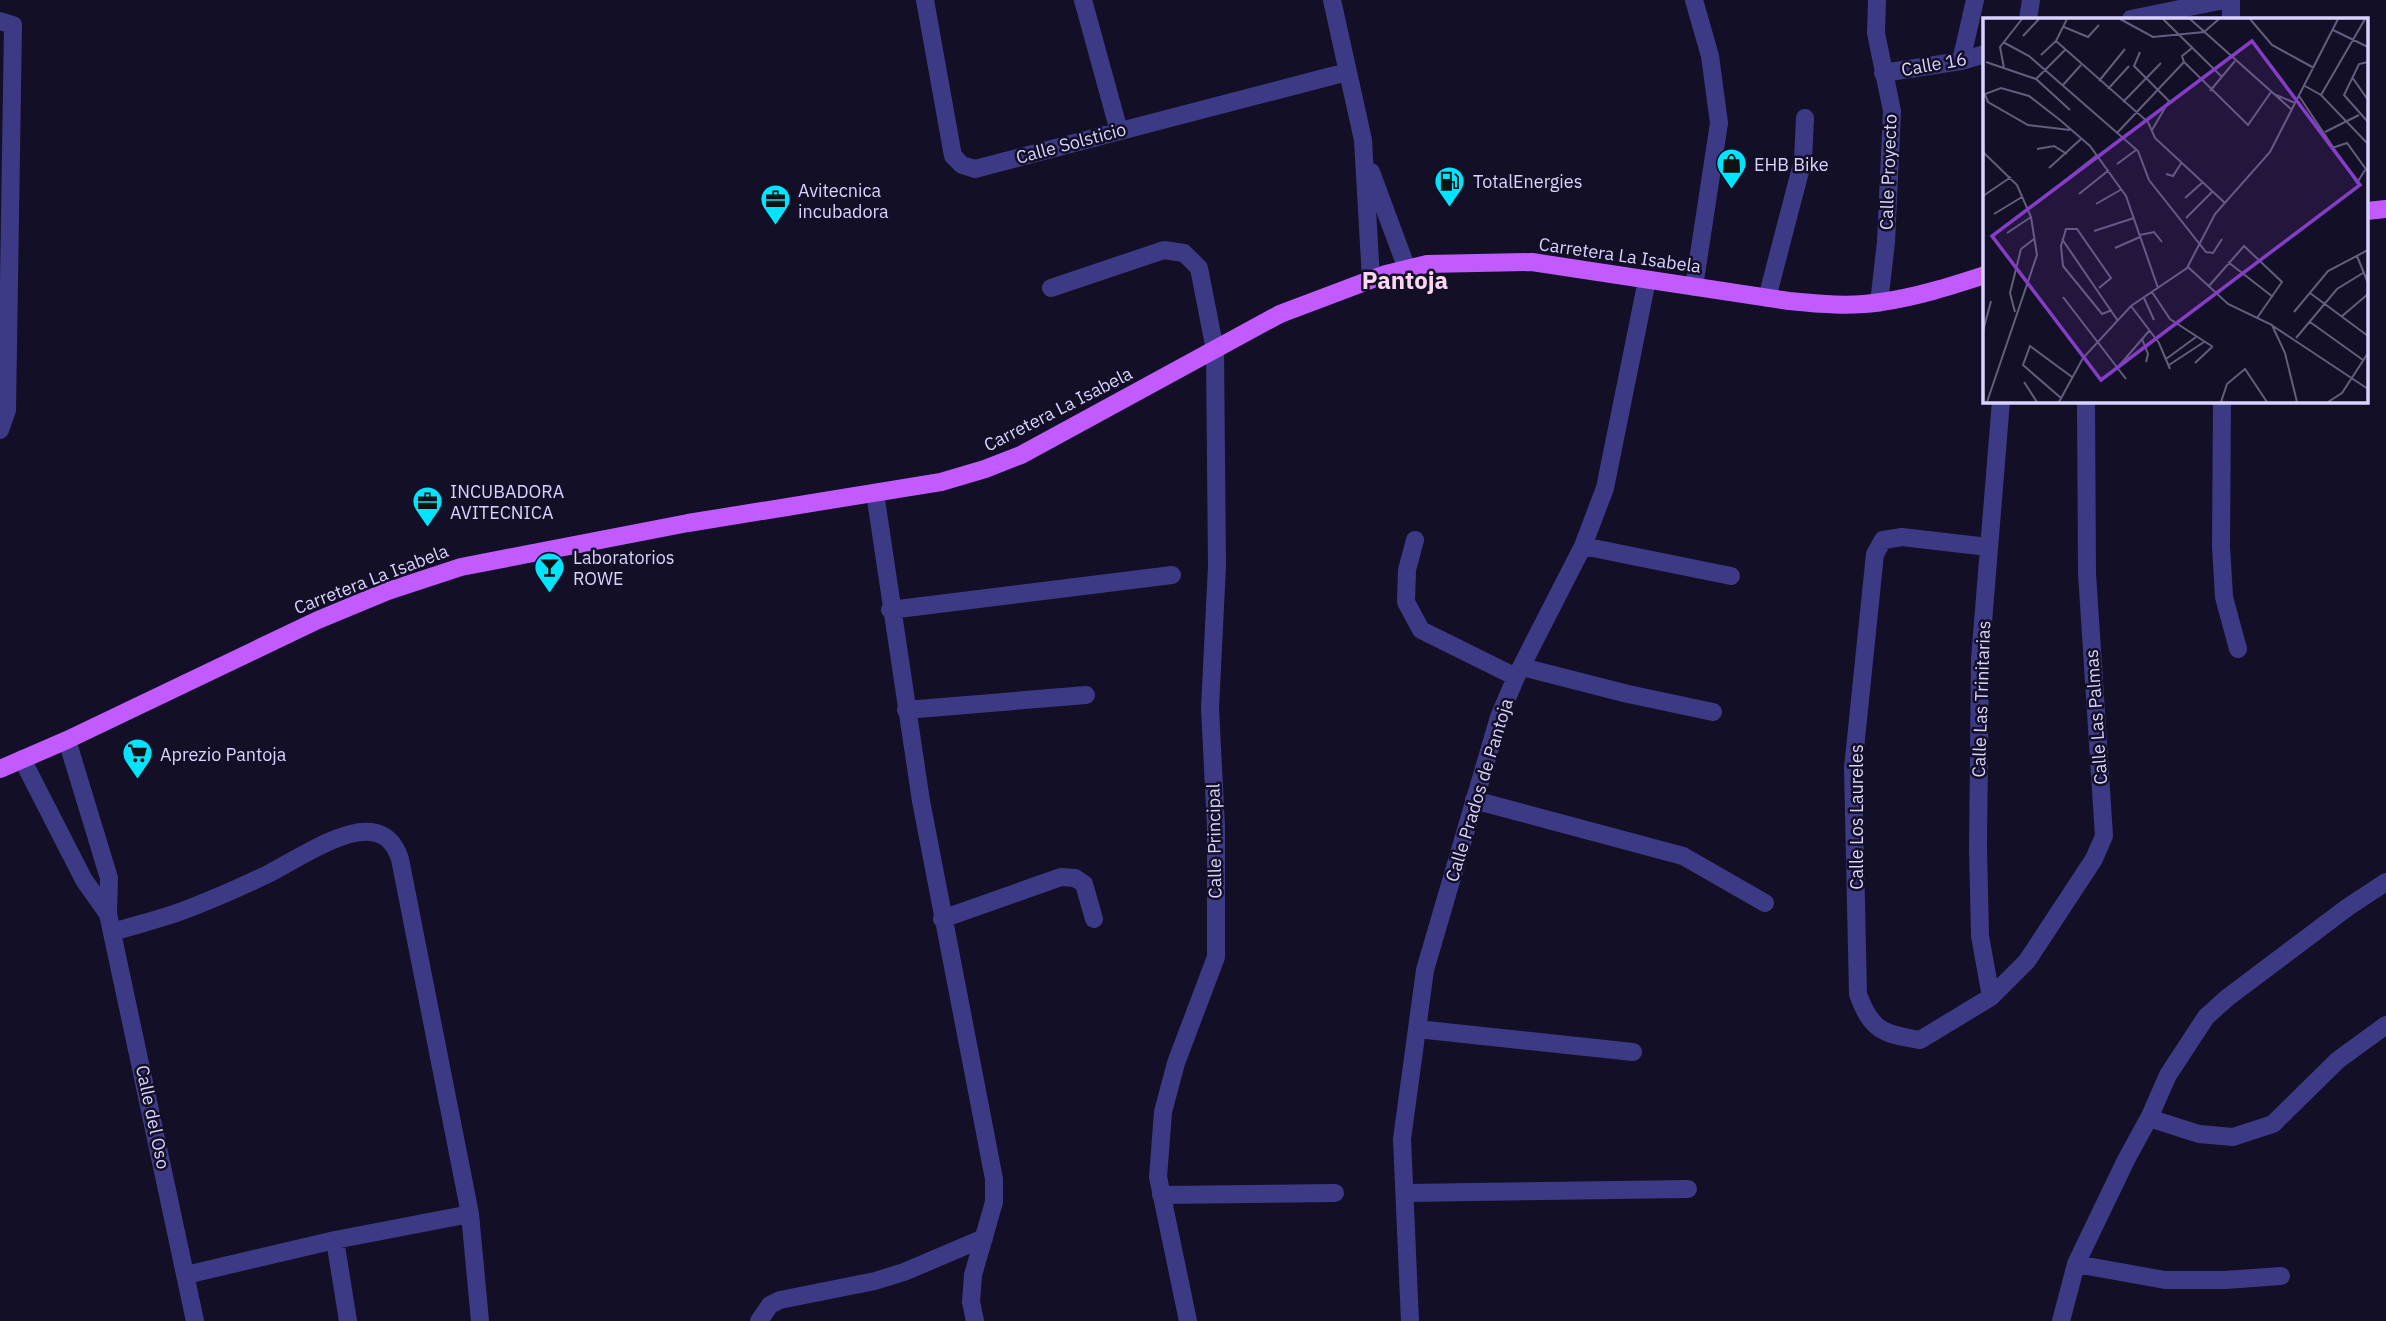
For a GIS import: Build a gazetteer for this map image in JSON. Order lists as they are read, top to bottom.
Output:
{
  "streets": {
    "main road": ["Carretera La Isabela"],
    "street": [
      "Calle 16",
      "Calle Solsticio",
      "Calle Proyecto",
      "Calle Las Trinitarias",
      "Calle Las Palmas",
      "Calle Prados de Pantoja",
      "Calle Los Laureles",
      "Calle Principal",
      "Calle del Oso"
    ]
  },
  "crossings": [
    ["Calle 16", "Calle Proyecto"],
    ["Calle Proyecto", "Carretera La Isabela"],
    ["Carretera La Isabela", "Calle Prados de Pantoja"],
    ["Carretera La Isabela", "Calle Principal"],
    ["Carretera La Isabela", "Calle del Oso"],
    ["Calle Las Trinitarias", "Calle Las Palmas"],
    ["Calle Las Trinitarias", "Calle Los Laureles"],
    ["Calle Las Palmas", "Calle Los Laureles"]
  ],
  "districts": ["Pantoja"],
  "places": {
    "shop": ["EHB Bike"],
    "fuel station": ["TotalEnergies"],
    "office": ["Avitecnica incubadora", "INCUBADORA AVITECNICA"],
    "bar": ["Laboratorios ROWE"],
    "supermarket": ["Aprezio Pantoja"]
  }
}
